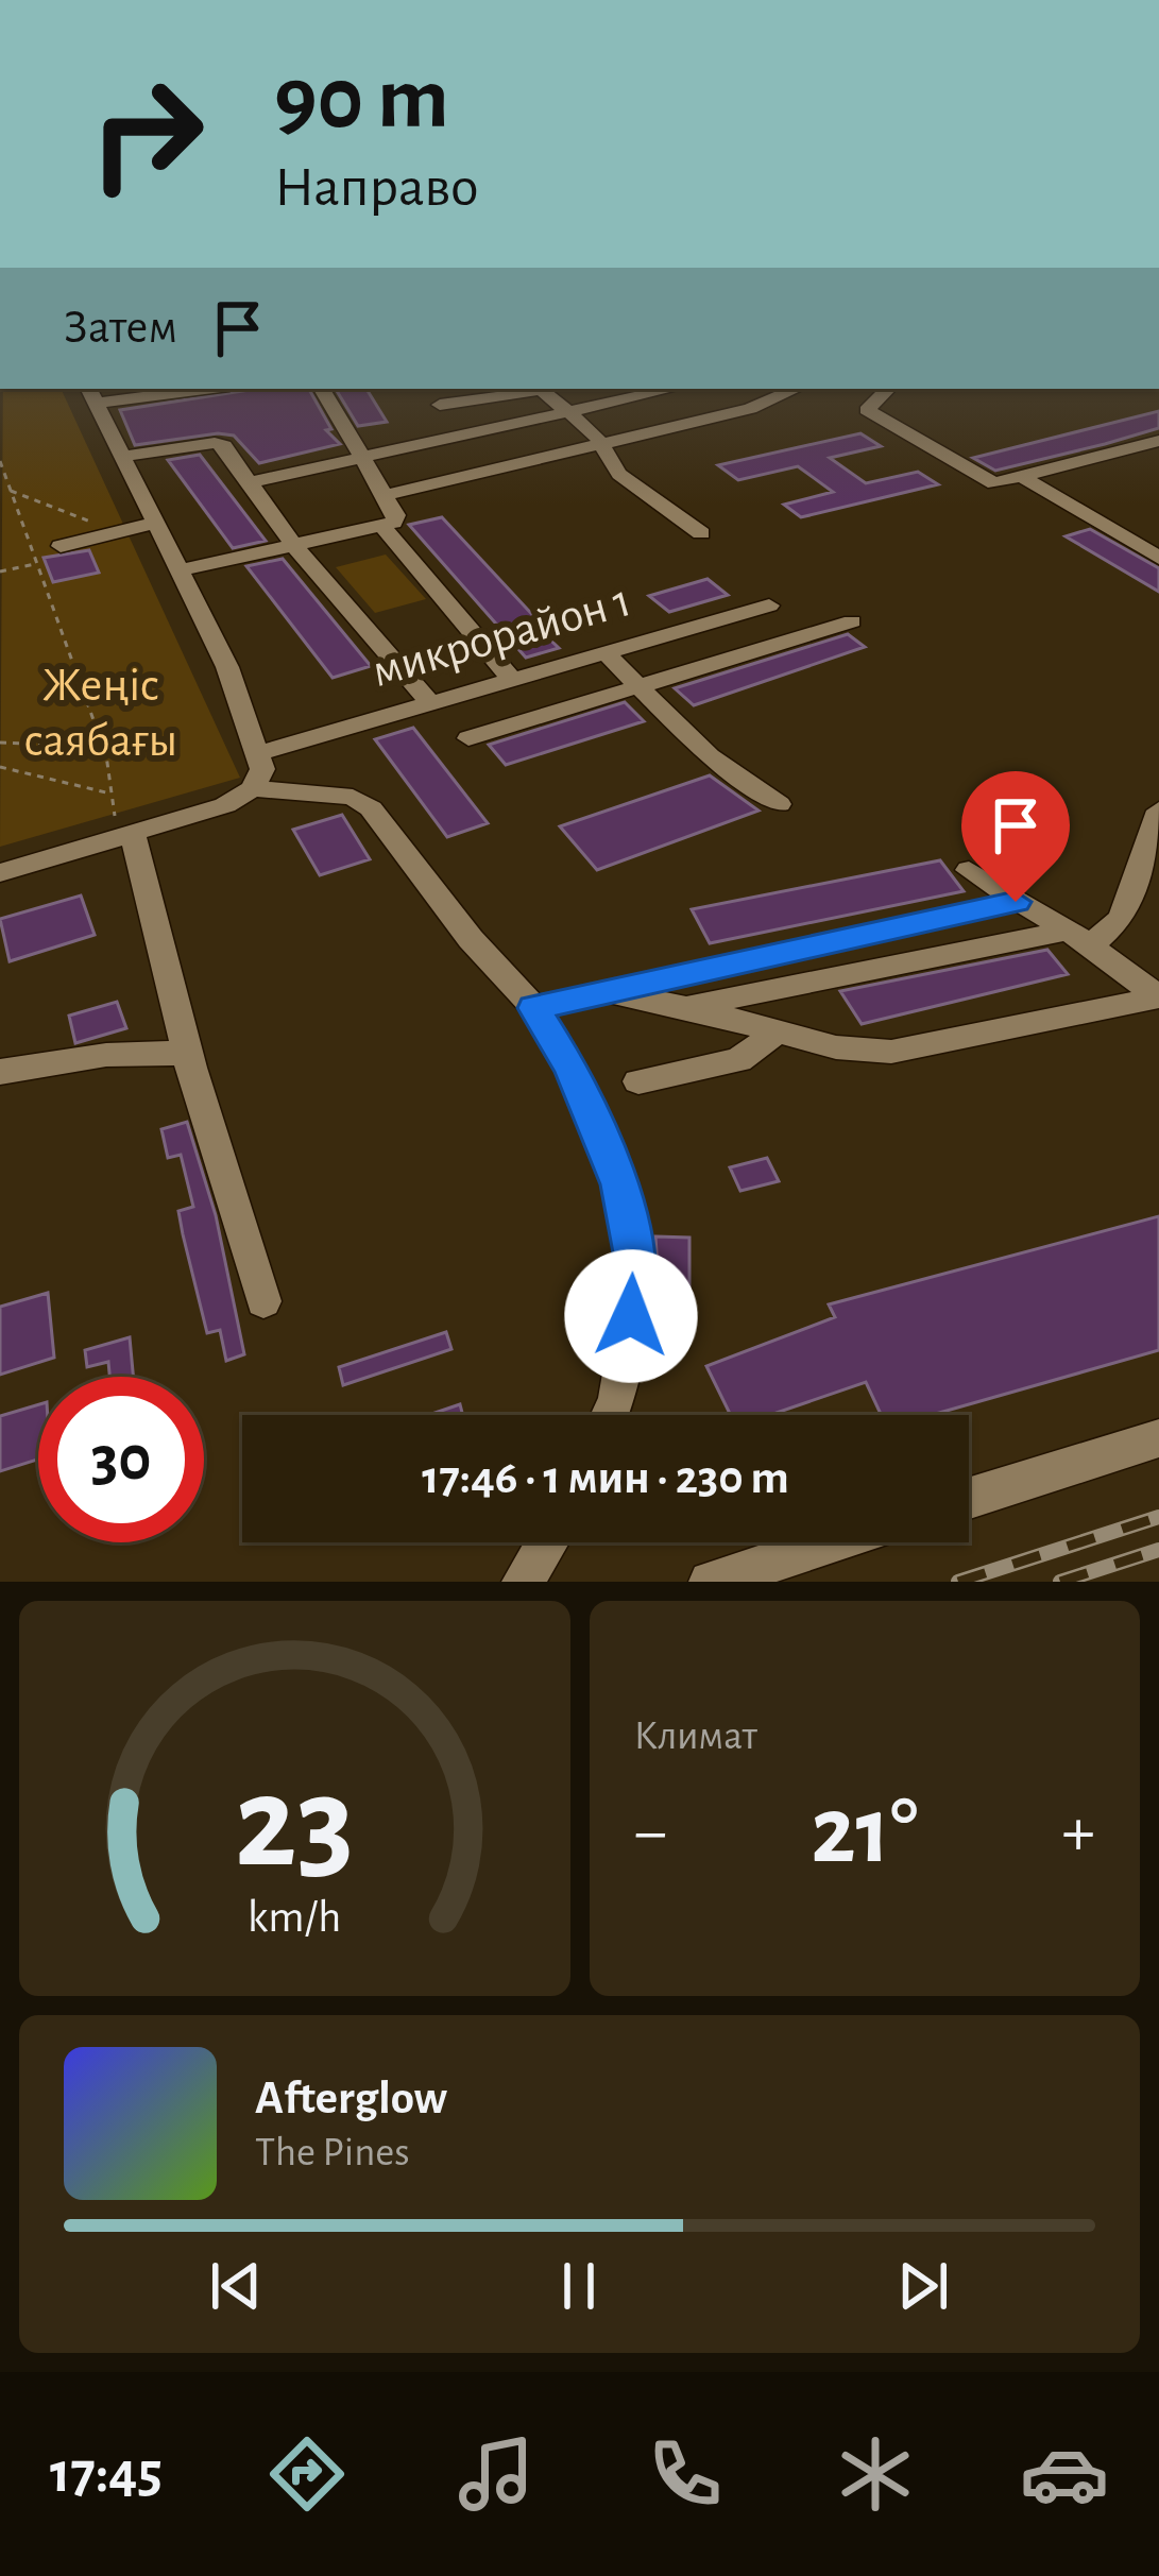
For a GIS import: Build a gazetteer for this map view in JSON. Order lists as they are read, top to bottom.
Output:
{
  "streets": {
    "street": ["микрорайон 1"]
  },
  "parks": ["Жеңіс саябағы"],
  "page": {
    "turn": ["90 m", "Направо"],
    "then": "Затем",
    "limit": "30",
    "trip": "17:46 · 1 мин · 230 m",
    "tile": "Климат",
    "heat": ["−", "21°", "+"],
    "song": ["Afterglow", "The Pines"],
    "tabs": "17:45",
    "gauge": ["23", "km/h"]
  }
}
